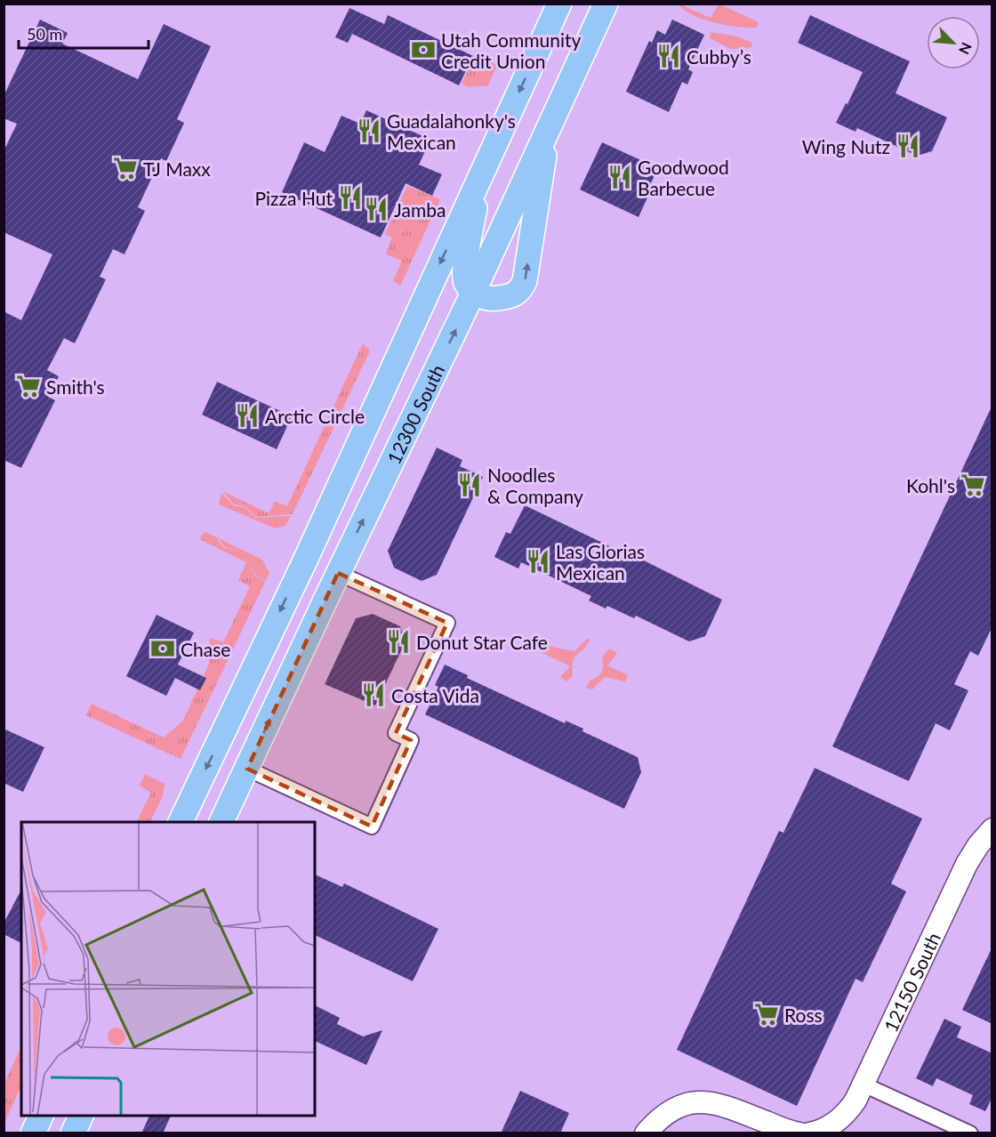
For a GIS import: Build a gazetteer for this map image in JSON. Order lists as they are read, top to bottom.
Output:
{
  "streets": {
    "main road": ["12300 South"],
    "street": ["12150 South"]
  },
  "places": {
    "bank": ["Utah Community Credit Union", "Chase"],
    "restaurant": [
      "Cubby’s",
      "Guadalahonky's Mexican",
      "Wing Nutz",
      "Goodwood Barbecue",
      "Pizza Hut",
      "Jamba",
      "Arctic Circle",
      "Noodles & Company",
      "Las Glorias Mexican",
      "Donut Star Cafe",
      "Costa Vida"
    ],
    "supermarket": [
      "TJ Maxx",
      "Smith's",
      "Kohl's",
      "Ross"
    ]
  },
  "scale_bar": "50 m",
  "north": "bottom right"
}
